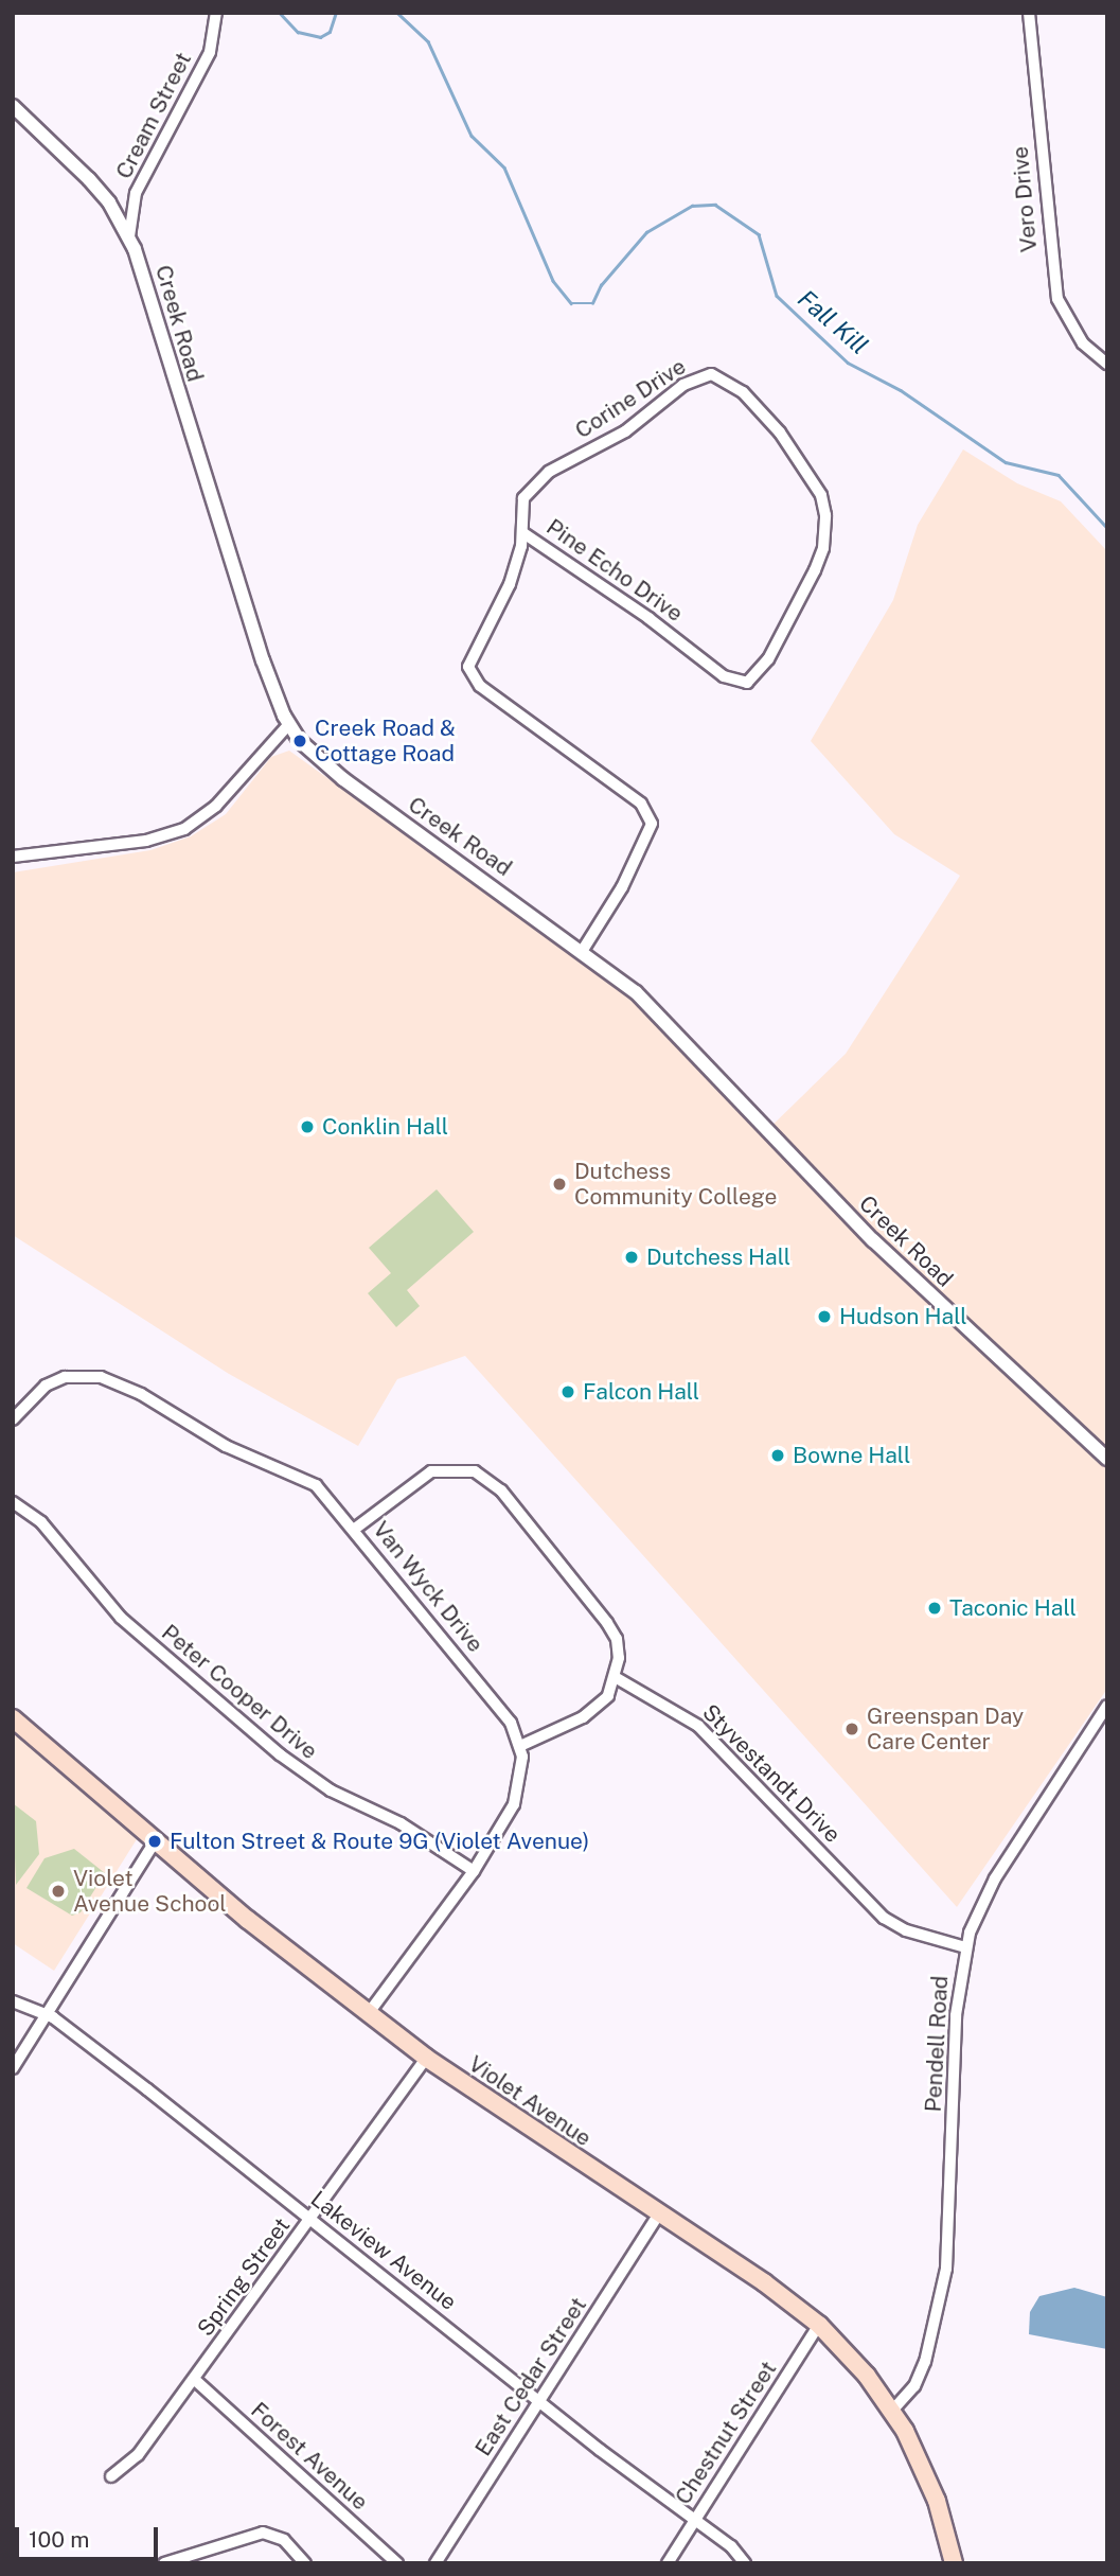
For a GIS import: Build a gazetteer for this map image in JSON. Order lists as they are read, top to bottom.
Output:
{
  "streets": {
    "main road": ["Violet Avenue"],
    "street": [
      "Cream Street",
      "Vero Drive",
      "Creek Road",
      "Corine Drive",
      "Pine Echo Drive",
      "Van Wyck Drive",
      "Peter Cooper Drive",
      "Styvestandt Drive",
      "Pendell Road",
      "Lakeview Avenue",
      "Spring Street",
      "East Cedar Street",
      "Chestnut Street",
      "Forest Avenue"
    ]
  },
  "crossings": [
    ["Cream Street", "Creek Road"],
    ["Creek Road", "Pine Echo Drive"],
    ["Corine Drive", "Pine Echo Drive"],
    ["Styvestandt Drive", "Pendell Road"],
    ["Pendell Road", "Violet Avenue"],
    ["Violet Avenue", "Spring Street"],
    ["Violet Avenue", "East Cedar Street"],
    ["Violet Avenue", "Chestnut Street"],
    ["Lakeview Avenue", "Spring Street"],
    ["Lakeview Avenue", "East Cedar Street"],
    ["Lakeview Avenue", "Chestnut Street"],
    ["Spring Street", "Forest Avenue"]
  ],
  "water": ["Fall Kill"],
  "places": [
    "Creek Road & Cottage Road",
    "Conklin Hall",
    "Dutchess Community College",
    "Dutchess Hall",
    "Hudson Hall",
    "Falcon Hall",
    "Bowne Hall",
    "Taconic Hall",
    "Greenspan Day Care Center",
    "Fulton Street & Route 9G (Violet Avenue)",
    "Violet Avenue School"
  ],
  "scale_bar": "100 m"
}
